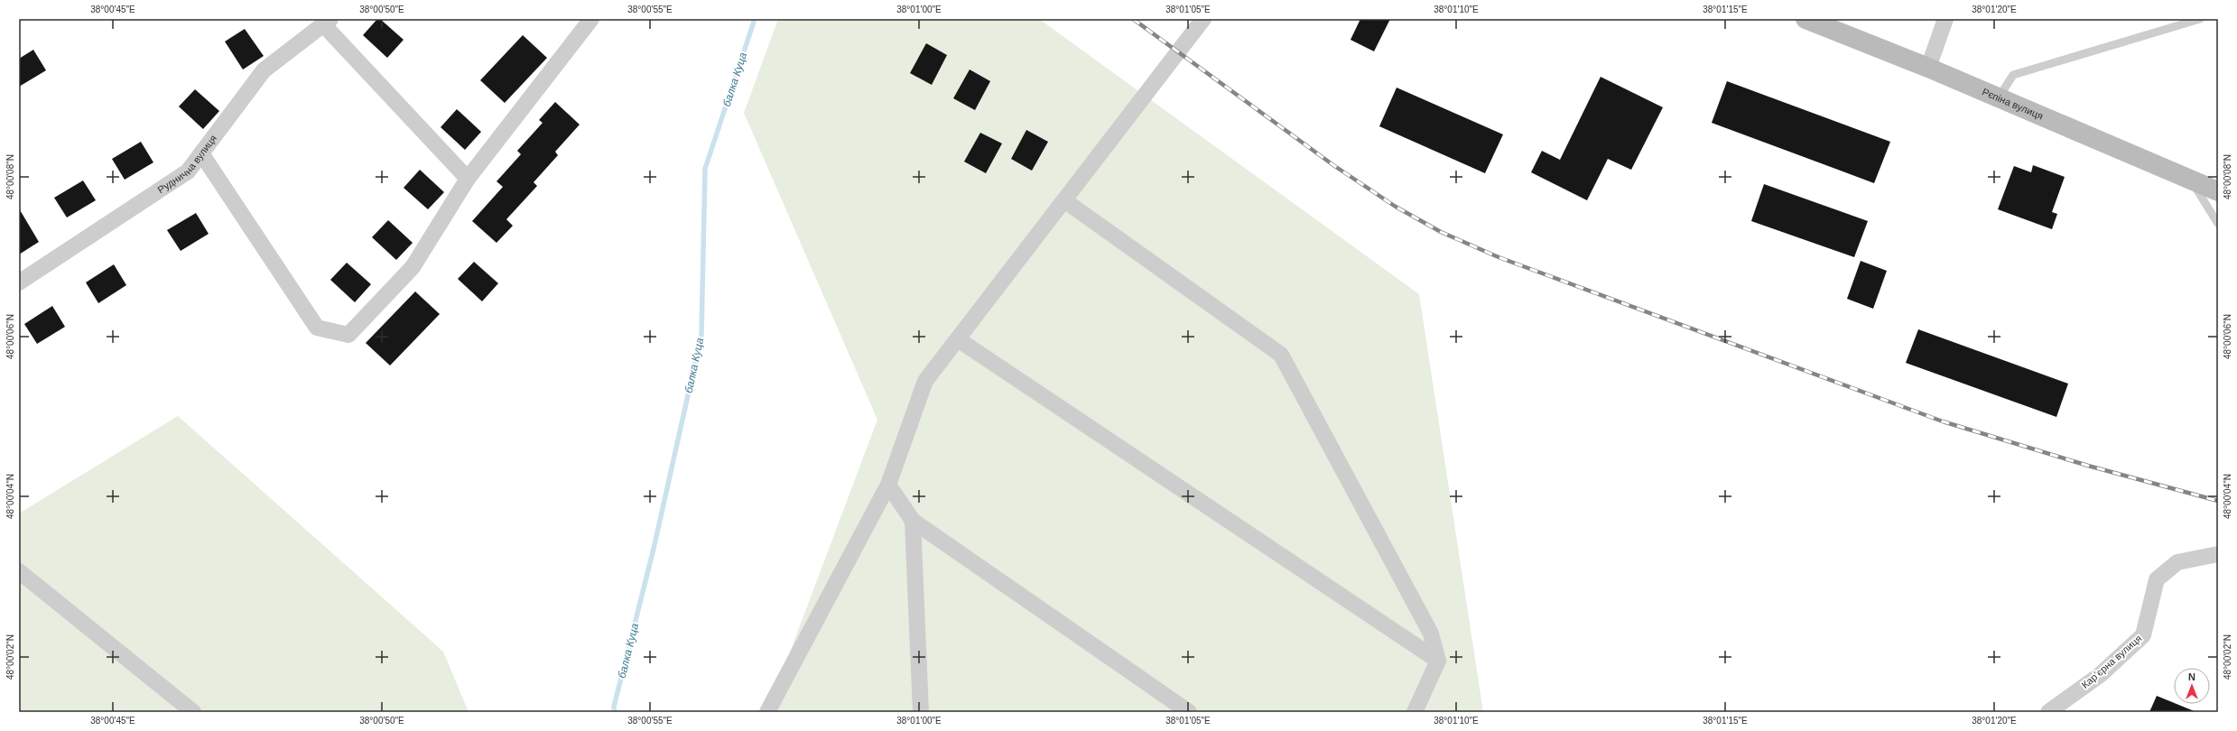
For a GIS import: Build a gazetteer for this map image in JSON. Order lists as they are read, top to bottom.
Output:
{
  "streets": {
    "street": ["Рєпіна вулиця", "Руднична вулиця", "Карʼєрна вулиця"]
  },
  "water": ["балка Куца"],
  "north": "top",
  "coordinates": [
    "38°00'45\"E",
    "38°00'50\"E",
    "38°00'55\"E",
    "38°01'00\"E",
    "38°01'05\"E",
    "38°01'10\"E",
    "38°01'15\"E",
    "38°01'20\"E",
    "48°00'08\"N",
    "48°00'06\"N",
    "48°00'04\"N",
    "48°00'02\"N"
  ]
}
